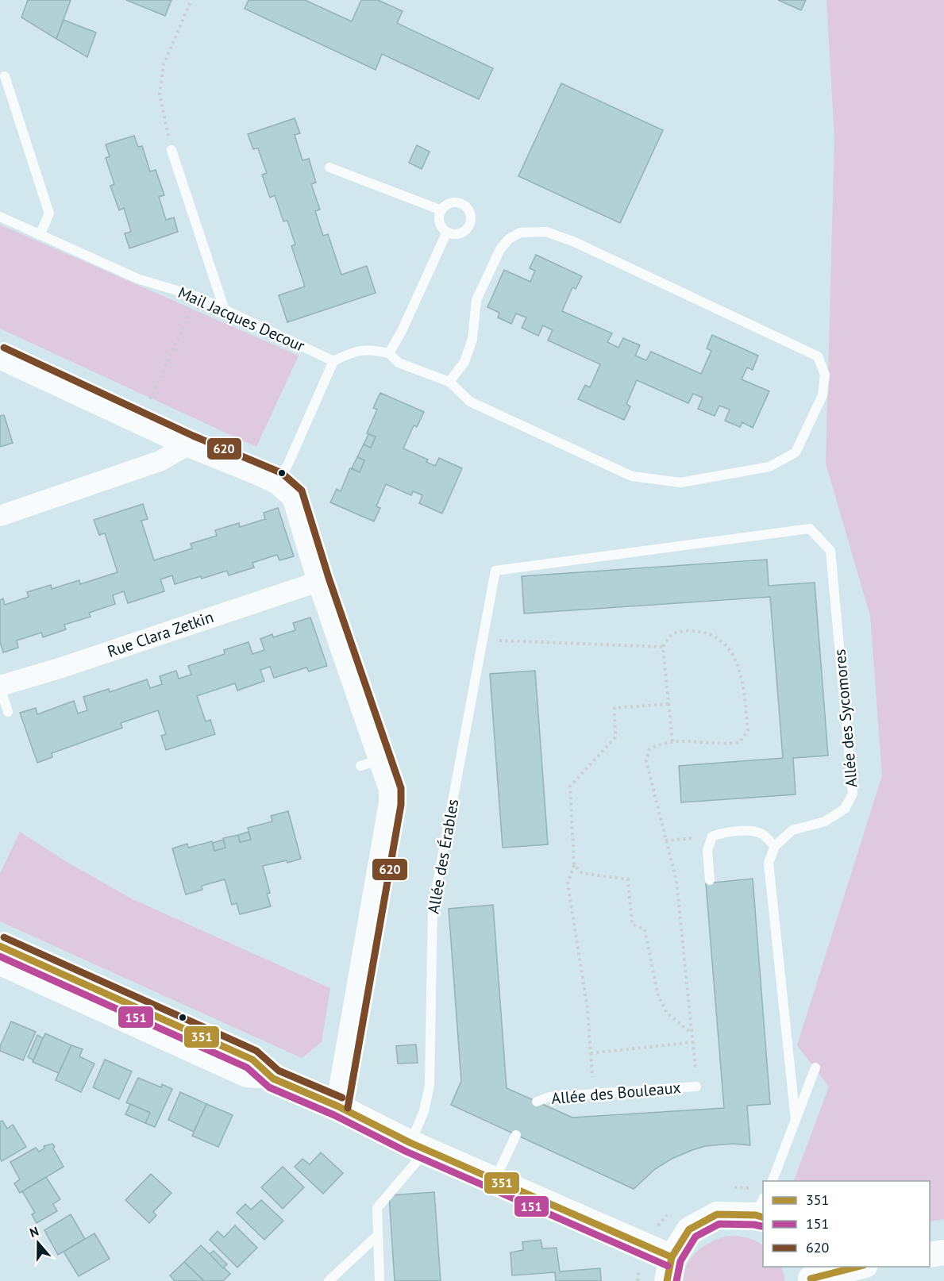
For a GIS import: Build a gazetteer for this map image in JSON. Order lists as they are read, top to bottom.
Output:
{
  "streets": {
    "street": ["Rue Clara Zetkin"],
    "lane": [
      "Mail Jacques Decour",
      "Allée des Sycomores",
      "Allée des Érables",
      "Allée des Bouleaux"
    ]
  },
  "crossings": [
    ["Allée des Sycomores", "Allée des Érables"]
  ],
  "lines": ["transit line 620", "transit line 351", "transit line 151"],
  "legend": ["351", "151", "620"],
  "north": "top"
}
